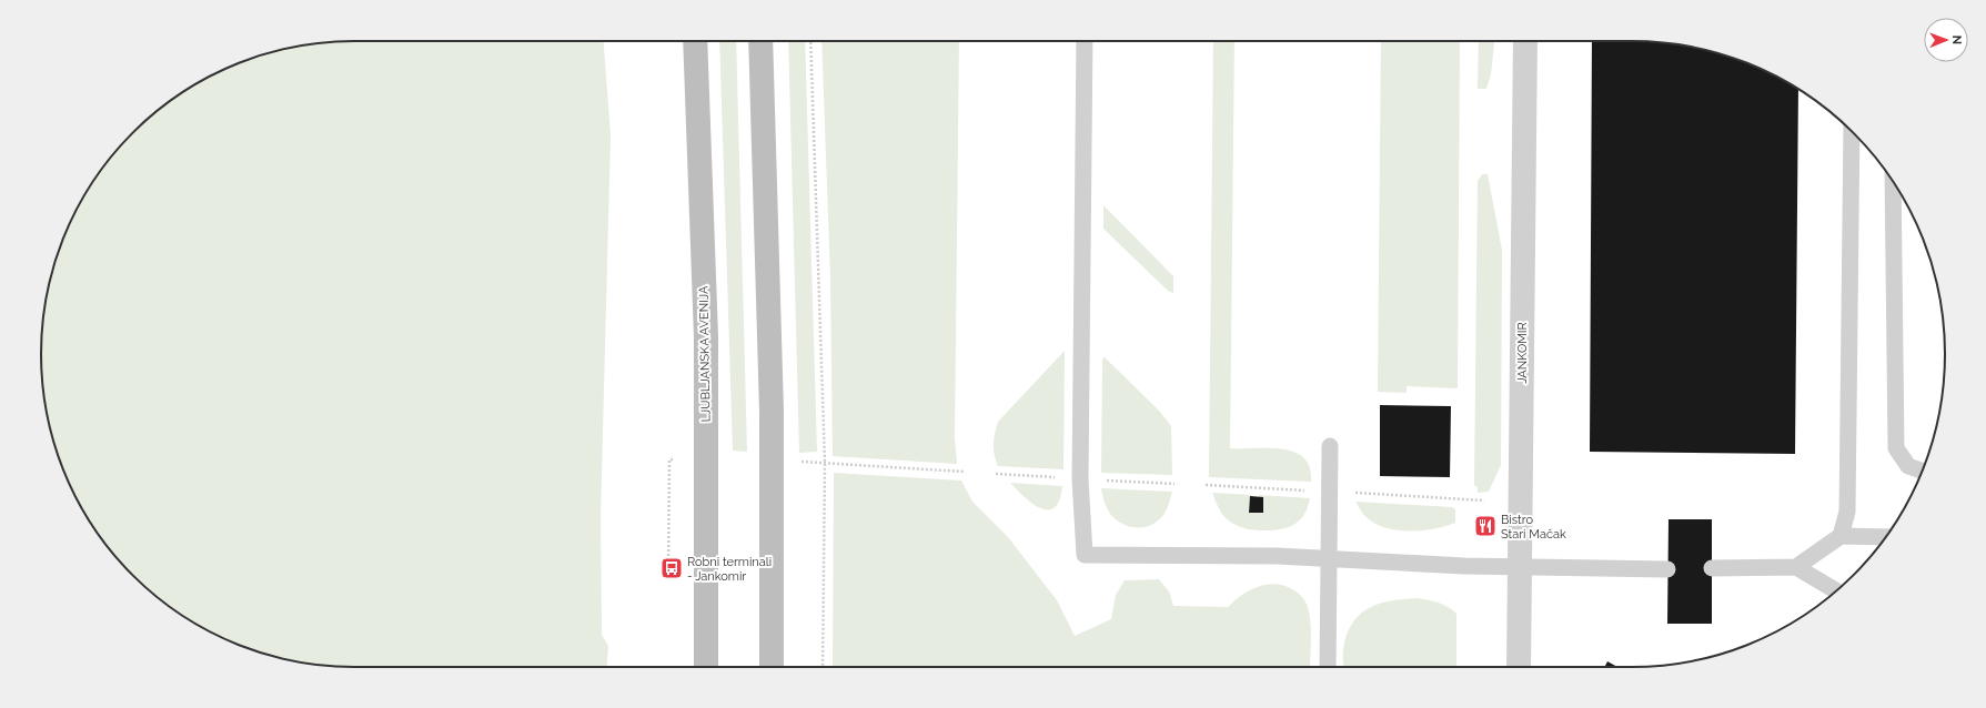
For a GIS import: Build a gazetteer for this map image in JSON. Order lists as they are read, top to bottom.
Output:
{
  "streets": {
    "main road": ["LJUBLJANSKA AVENIJA"],
    "street": ["JANKOMIR"]
  },
  "places": {
    "restaurant": ["Bistro Stari Mačak"],
    "bus stop": ["Robni terminali - Jankomir"]
  },
  "north": "right"
}
